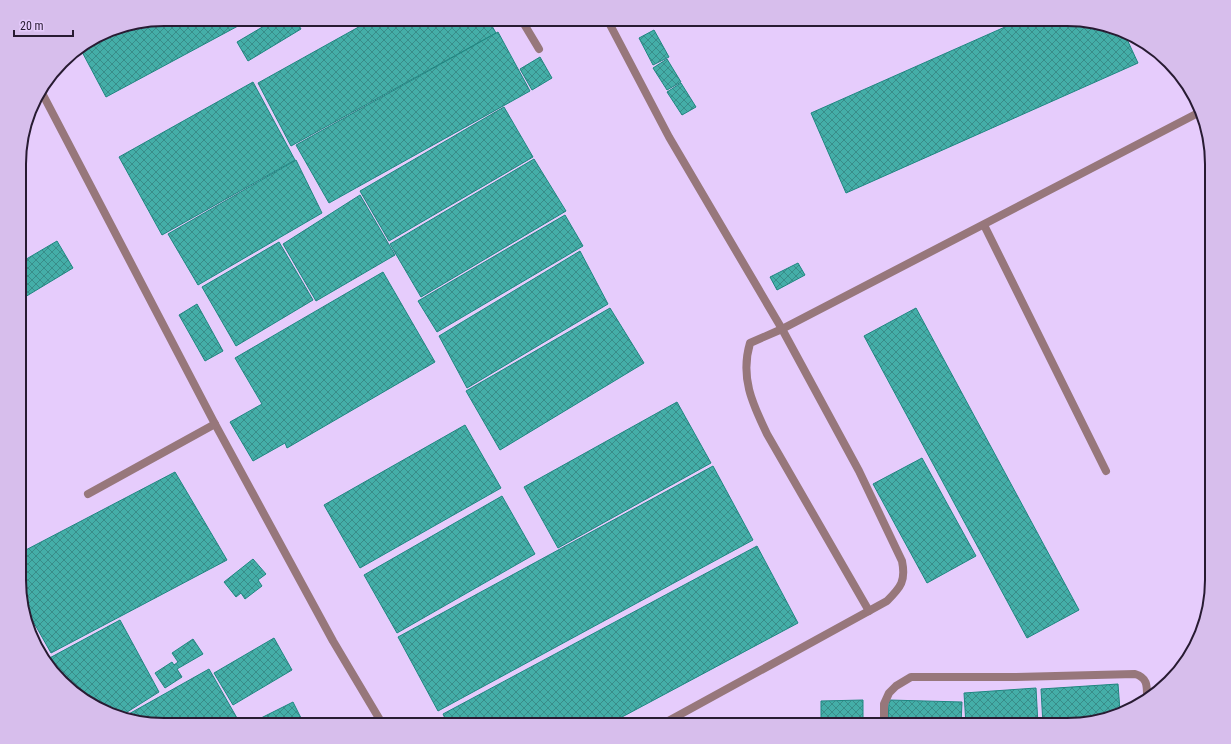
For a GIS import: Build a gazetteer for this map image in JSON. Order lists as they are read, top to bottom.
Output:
{
  "scale_bar": "20 m"
}
